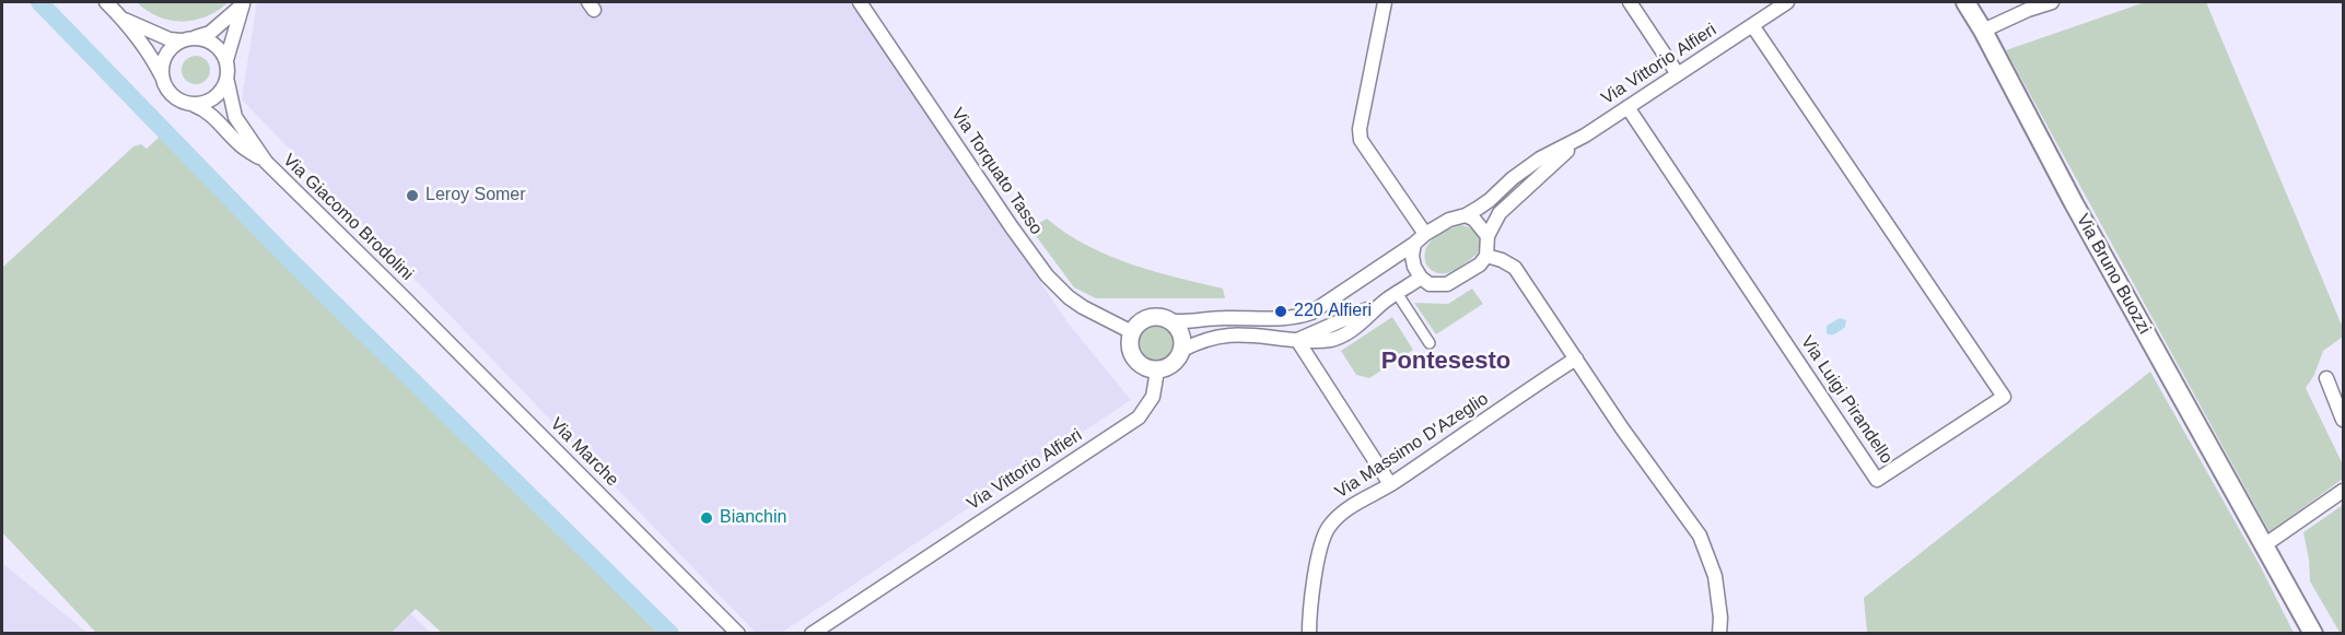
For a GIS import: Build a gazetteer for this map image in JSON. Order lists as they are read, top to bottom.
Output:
{
  "streets": {
    "main road": ["Via Bruno Buozzi"],
    "street": [
      "Via Vittorio Alfieri",
      "Via Torquato Tasso",
      "Via Giacomo Brodolini",
      "Via Luigi Pirandello",
      "Via Massimo D'Azeglio",
      "Via Marche"
    ]
  },
  "crossings": [
    ["Via Vittorio Alfieri", "Via Torquato Tasso"],
    ["Via Vittorio Alfieri", "Via Luigi Pirandello"],
    ["Via Giacomo Brodolini", "Via Marche"]
  ],
  "districts": ["Pontesesto"],
  "places": ["Leroy Somer", "220 Alfieri", "Bianchin"]
}
